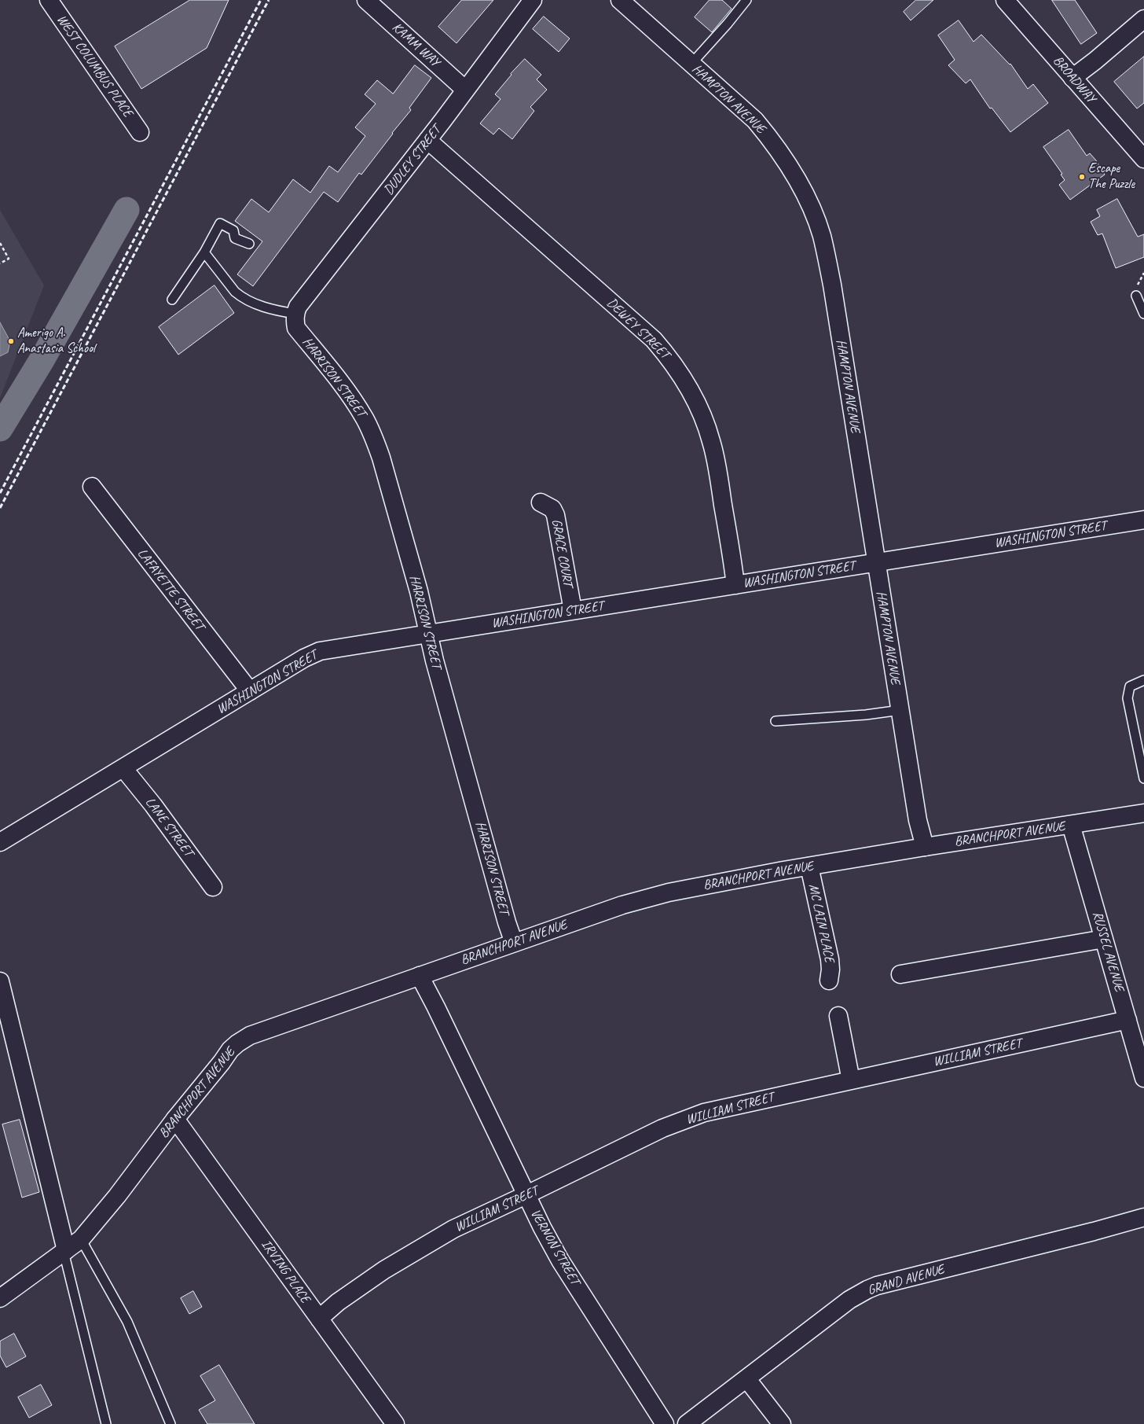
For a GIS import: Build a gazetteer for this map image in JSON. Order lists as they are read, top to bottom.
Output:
{
  "streets": {
    "street": [
      "KAMM WAY",
      "WEST COLUMBUS PLACE",
      "BROADWAY",
      "HAMPTON AVENUE",
      "DUDLEY STREET",
      "DEWEY STREET",
      "HARRISON STREET",
      "WASHINGTON STREET",
      "GRACE COURT",
      "LAFAYETTE STREET",
      "LANE STREET",
      "BRANCHPORT AVENUE",
      "MC LAIN PLACE",
      "RUSSEL AVENUE",
      "WILLIAM STREET",
      "VERNON STREET",
      "IRVING PLACE",
      "GRAND AVENUE"
    ]
  },
  "crossings": [
    ["KAMM WAY", "DUDLEY STREET"],
    ["HAMPTON AVENUE", "WASHINGTON STREET"],
    ["HAMPTON AVENUE", "BRANCHPORT AVENUE"],
    ["DUDLEY STREET", "DEWEY STREET"],
    ["DUDLEY STREET", "HARRISON STREET"],
    ["DEWEY STREET", "WASHINGTON STREET"],
    ["HARRISON STREET", "WASHINGTON STREET"],
    ["HARRISON STREET", "BRANCHPORT AVENUE"],
    ["WASHINGTON STREET", "GRACE COURT"],
    ["WASHINGTON STREET", "LAFAYETTE STREET"],
    ["WASHINGTON STREET", "LANE STREET"],
    ["BRANCHPORT AVENUE", "MC LAIN PLACE"],
    ["BRANCHPORT AVENUE", "RUSSEL AVENUE"],
    ["BRANCHPORT AVENUE", "VERNON STREET"],
    ["BRANCHPORT AVENUE", "IRVING PLACE"],
    ["RUSSEL AVENUE", "WILLIAM STREET"],
    ["WILLIAM STREET", "VERNON STREET"],
    ["WILLIAM STREET", "IRVING PLACE"]
  ],
  "places": ["Escape The Puzzle", "Amerigo A. Anastasia School"]
}
